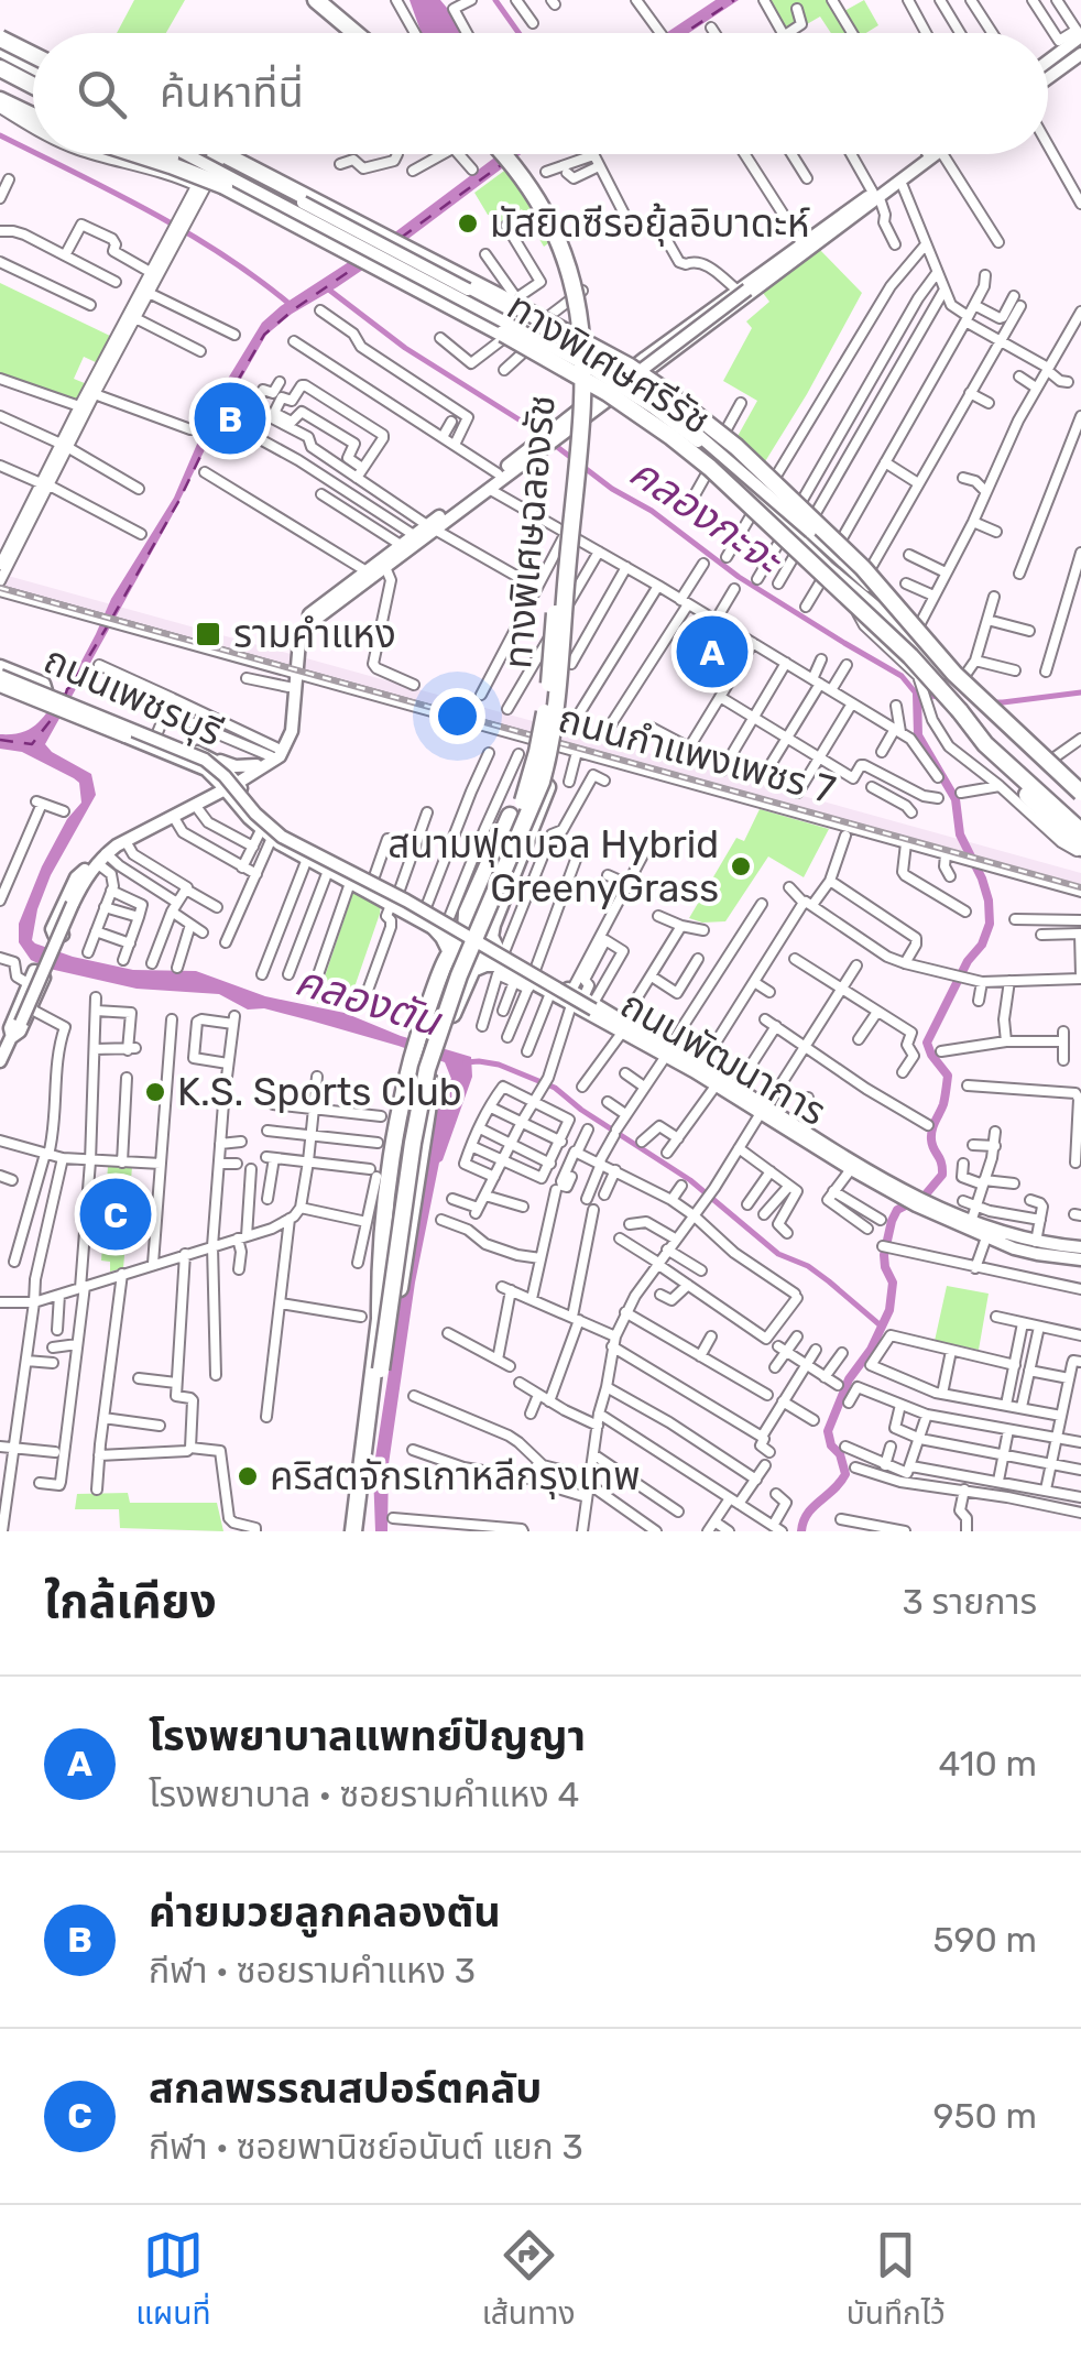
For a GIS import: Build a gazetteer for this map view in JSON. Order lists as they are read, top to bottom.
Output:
{
  "streets": {
    "highway": ["ทางพิเศษศรีรัช", "ทางพิเศษฉลองรัช"],
    "main road": ["ถนนเพชรบุรี", "ถนนพัฒนาการ"],
    "street": ["ถนนกำแพงเพชร 7"]
  },
  "crossings": [
    ["ถนนเพชรบุรี", "ถนนพัฒนาการ"]
  ],
  "water": ["คลองกะจะ", "คลองตัน"],
  "places": {
    "other": [
      "มัสยิดซีรอยุ้ลอิบาดะห์",
      "สนามฟุตบอล Hybrid GreenyGrass",
      "K.S. Sports Club",
      "คริสตจักรเกาหลีกรุงเทพ"
    ],
    "transit": ["รามคำแหง"]
  },
  "page": {
    "search": "ค้นหาที่นี่",
    "pins": ["B", "A", "C"],
    "heading": ["ใกล้เคียง", "3 รายการ"],
    "list": [
      {
        "mark": "A",
        "name": "โรงพยาบาลแพทย์ปัญญา",
        "note": "โรงพยาบาล · ซอยรามคำแหง 4",
        "value": "410 m"
      },
      {
        "mark": "B",
        "name": "ค่ายมวยลูกคลองตัน",
        "note": "กีฬา · ซอยรามคำแหง 3",
        "value": "590 m"
      },
      {
        "mark": "C",
        "name": "สกลพรรณสปอร์ตคลับ",
        "note": "กีฬา · ซอยพานิชย์อนันต์ แยก 3",
        "value": "950 m"
      }
    ],
    "nav": ["แผนที่", "เส้นทาง", "บันทึกไว้"]
  }
}
